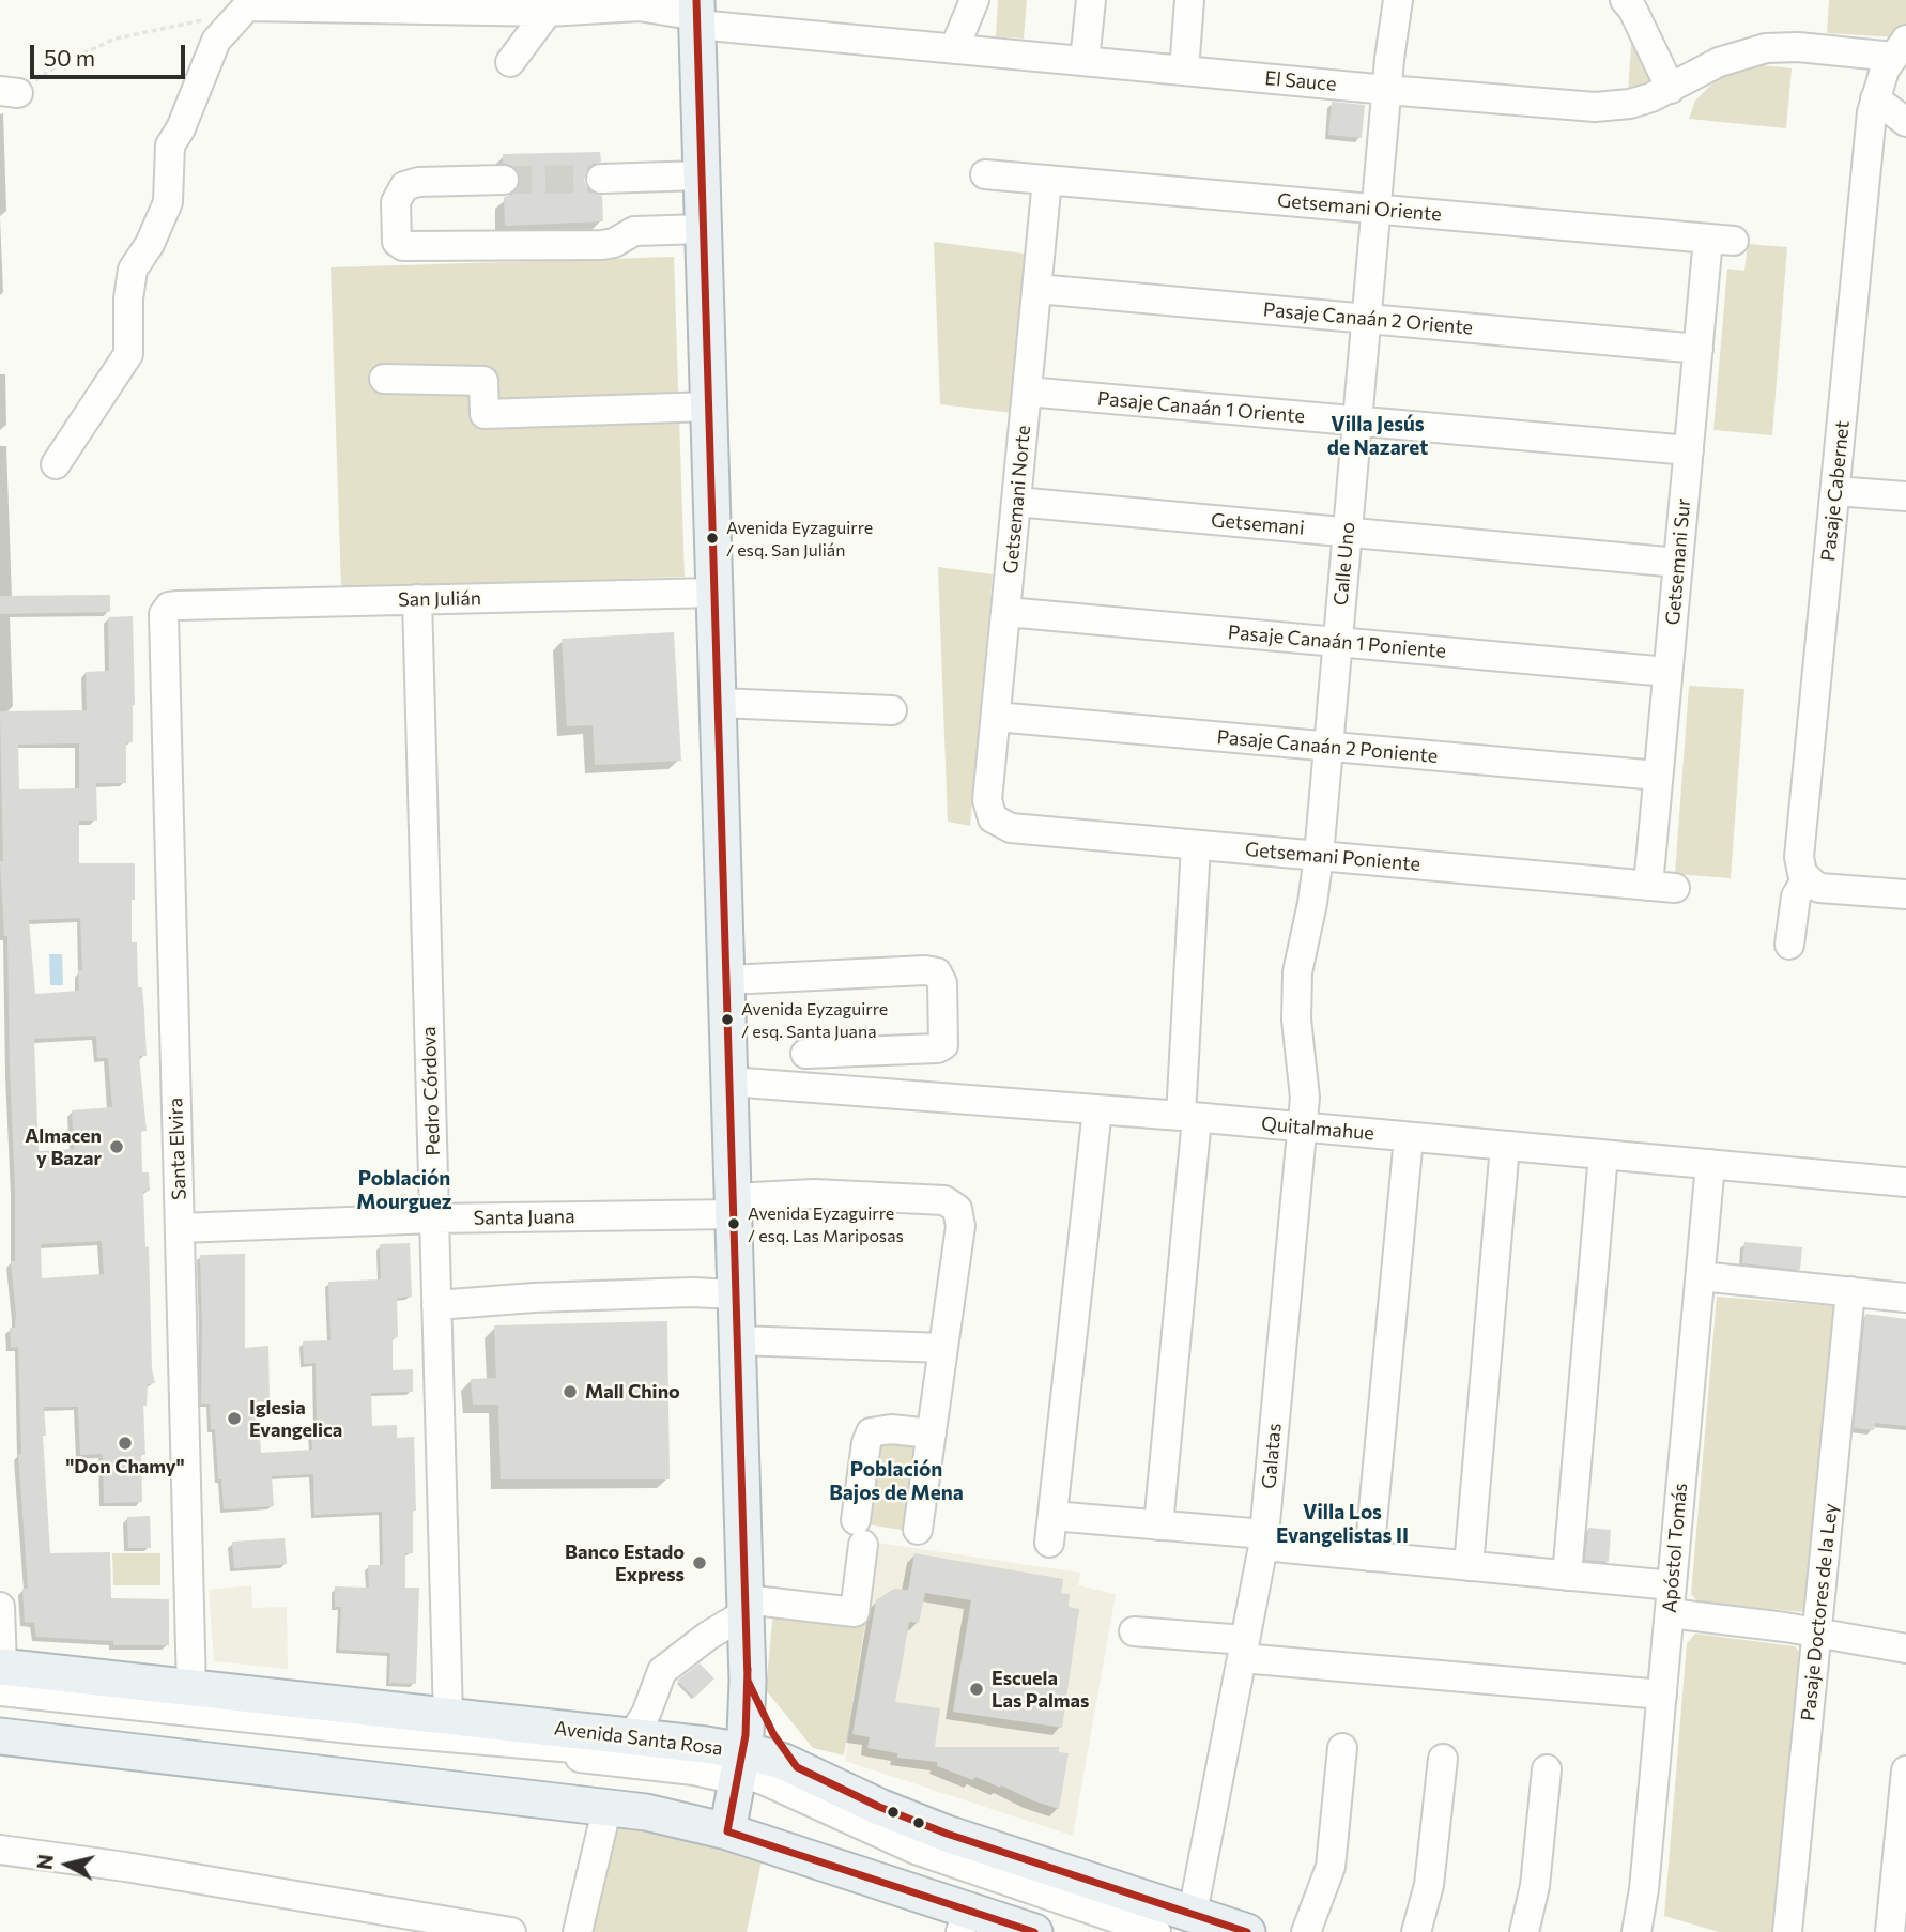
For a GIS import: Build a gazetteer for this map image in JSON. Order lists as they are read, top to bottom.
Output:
{
  "streets": {
    "main road": ["Avenida Santa Rosa"],
    "street": [
      "El Sauce",
      "Getsemani Oriente",
      "Pasaje Canaán 2 Oriente",
      "Pasaje Canaán 1 Oriente",
      "Pasaje Cabernet",
      "Getsemani Norte",
      "Getsemani",
      "Getsemani Sur",
      "Calle Uno",
      "San Julián",
      "Pasaje Canaán 1 Poniente",
      "Pasaje Canaán 2 Poniente",
      "Getsemani Poniente",
      "Pedro Córdova",
      "Quitalmahue",
      "Santa Elvira",
      "Santa Juana",
      "Galatas",
      "Apóstol Tomás",
      "Pasaje Doctores de la Ley"
    ]
  },
  "crossings": [
    ["El Sauce", "Pasaje Cabernet"],
    ["El Sauce", "Calle Uno"],
    ["Getsemani Oriente", "Getsemani Norte"],
    ["Getsemani Oriente", "Getsemani Sur"],
    ["Getsemani Oriente", "Calle Uno"],
    ["Pasaje Canaán 2 Oriente", "Getsemani Norte"],
    ["Pasaje Canaán 2 Oriente", "Getsemani Sur"],
    ["Pasaje Canaán 2 Oriente", "Calle Uno"],
    ["Pasaje Canaán 1 Oriente", "Getsemani Norte"],
    ["Pasaje Canaán 1 Oriente", "Getsemani Sur"],
    ["Pasaje Canaán 1 Oriente", "Calle Uno"],
    ["Getsemani Norte", "Getsemani"],
    ["Getsemani Norte", "Pasaje Canaán 1 Poniente"],
    ["Getsemani Norte", "Pasaje Canaán 2 Poniente"],
    ["Getsemani Norte", "Getsemani Poniente"],
    ["Getsemani", "Getsemani Sur"],
    ["Getsemani", "Calle Uno"],
    ["Getsemani Sur", "Pasaje Canaán 1 Poniente"],
    ["Getsemani Sur", "Pasaje Canaán 2 Poniente"],
    ["Getsemani Sur", "Getsemani Poniente"],
    ["Calle Uno", "Pasaje Canaán 1 Poniente"],
    ["Calle Uno", "Pasaje Canaán 2 Poniente"],
    ["Calle Uno", "Getsemani Poniente"],
    ["Calle Uno", "Quitalmahue"],
    ["Calle Uno", "Galatas"],
    ["San Julián", "Pedro Córdova"],
    ["San Julián", "Santa Elvira"],
    ["Pedro Córdova", "Santa Juana"],
    ["Pedro Córdova", "Avenida Santa Rosa"],
    ["Quitalmahue", "Galatas"],
    ["Quitalmahue", "Apóstol Tomás"],
    ["Santa Elvira", "Santa Juana"],
    ["Santa Elvira", "Avenida Santa Rosa"],
    ["Galatas", "Avenida Santa Rosa"]
  ],
  "districts": [
    "Villa Jesús de Nazaret",
    "Población Mourguez",
    "Población Bajos de Mena",
    "Villa Los Evangelistas II"
  ],
  "places": [
    "Avenida Eyzaguirre / esq. San Julián",
    "Avenida Eyzaguirre / esq. Santa Juana",
    "Almacen y Bazar",
    "Avenida Eyzaguirre / esq. Las Mariposas",
    "Mall Chino",
    "Iglesia Evangelica",
    "\"Don Chamy\"",
    "Banco Estado Express",
    "Escuela Las Palmas"
  ],
  "scale_bar": "50 m",
  "north": "left"
}
